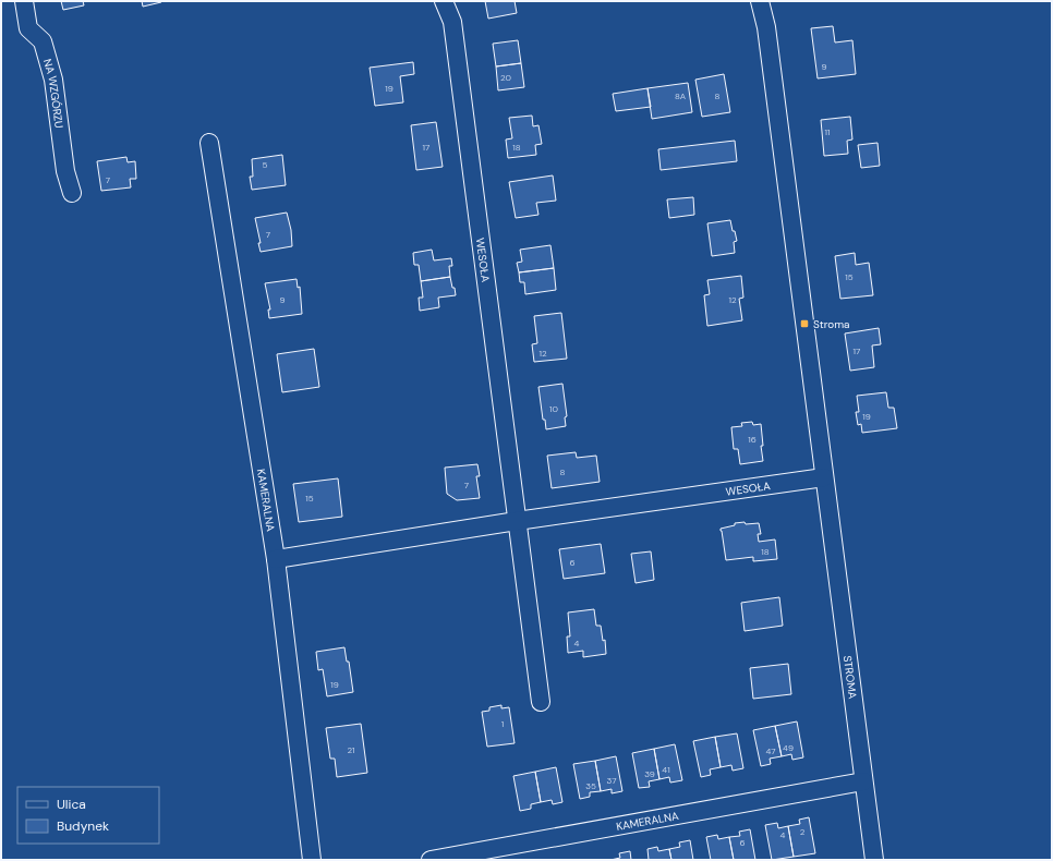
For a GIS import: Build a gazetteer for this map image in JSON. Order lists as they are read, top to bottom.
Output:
{
  "streets": {
    "street": [
      "NA WZGÓRZU",
      "WESOŁA",
      "KAMERALNA",
      "STROMA"
    ]
  },
  "crossings": [
    ["WESOŁA", "KAMERALNA"],
    ["WESOŁA", "STROMA"],
    ["KAMERALNA", "STROMA"]
  ],
  "places": {
    "transit": ["Stroma"]
  },
  "house_numbers": [
    "9",
    "20",
    "19",
    "8A",
    "8",
    "11",
    "17",
    "18",
    "5",
    "7",
    "7",
    "15",
    "9",
    "12",
    "17",
    "12",
    "10",
    "19",
    "16",
    "8",
    "7",
    "15",
    "18",
    "6",
    "4",
    "19",
    "1",
    "49",
    "21",
    "47",
    "41",
    "39",
    "37",
    "35",
    "2",
    "4",
    "6"
  ],
  "legend": ["Ulica", "Budynek"]
}
